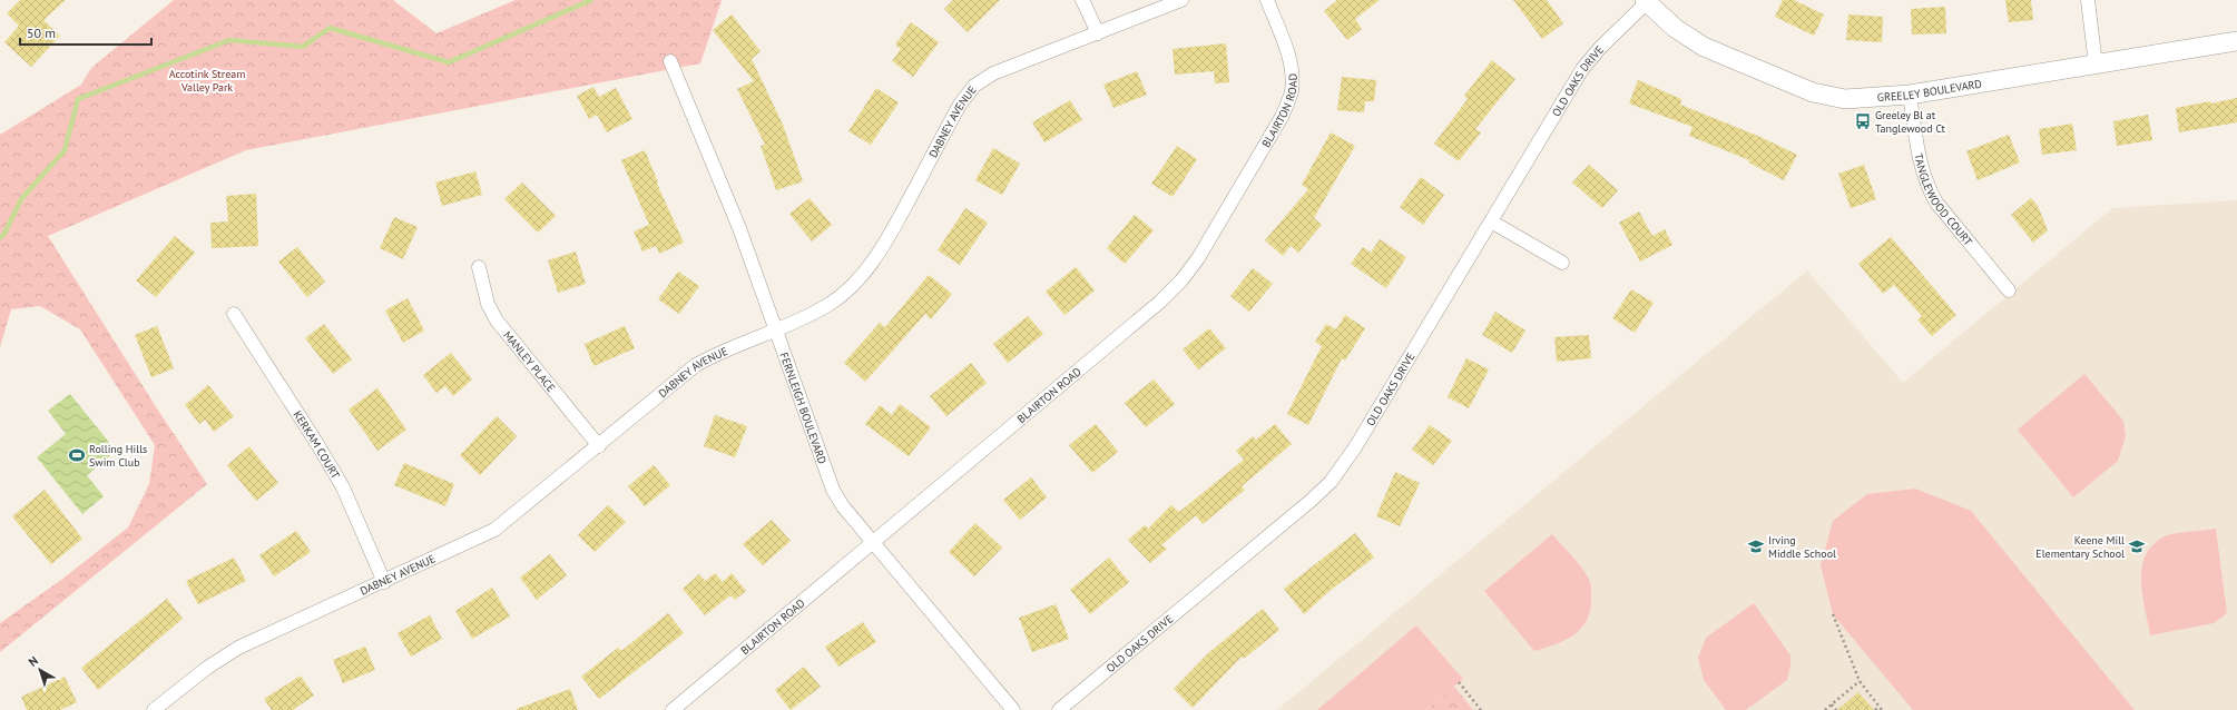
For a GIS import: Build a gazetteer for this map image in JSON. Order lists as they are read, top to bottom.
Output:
{
  "streets": {
    "street": [
      "OLD OAKS DRIVE",
      "GREELEY BOULEVARD",
      "BLAIRTON ROAD",
      "DABNEY AVENUE",
      "TANGLEWOOD COURT",
      "MANLEY PLACE",
      "FERNLEIGH BOULEVARD",
      "KERKAM COURT"
    ]
  },
  "crossings": [
    ["OLD OAKS DRIVE", "GREELEY BOULEVARD"],
    ["GREELEY BOULEVARD", "TANGLEWOOD COURT"],
    ["BLAIRTON ROAD", "FERNLEIGH BOULEVARD"],
    ["DABNEY AVENUE", "MANLEY PLACE"],
    ["DABNEY AVENUE", "FERNLEIGH BOULEVARD"],
    ["DABNEY AVENUE", "KERKAM COURT"]
  ],
  "parks": ["Accotink Stream Valley Park"],
  "places": {
    "bus stop": ["Greeley Bl at Tanglewood Ct"],
    "sports": ["Rolling Hills Swim Club"],
    "school or university": ["Irving Middle School", "Keene Mill Elementary School"]
  },
  "scale_bar": "50 m",
  "north": "top left"
}
